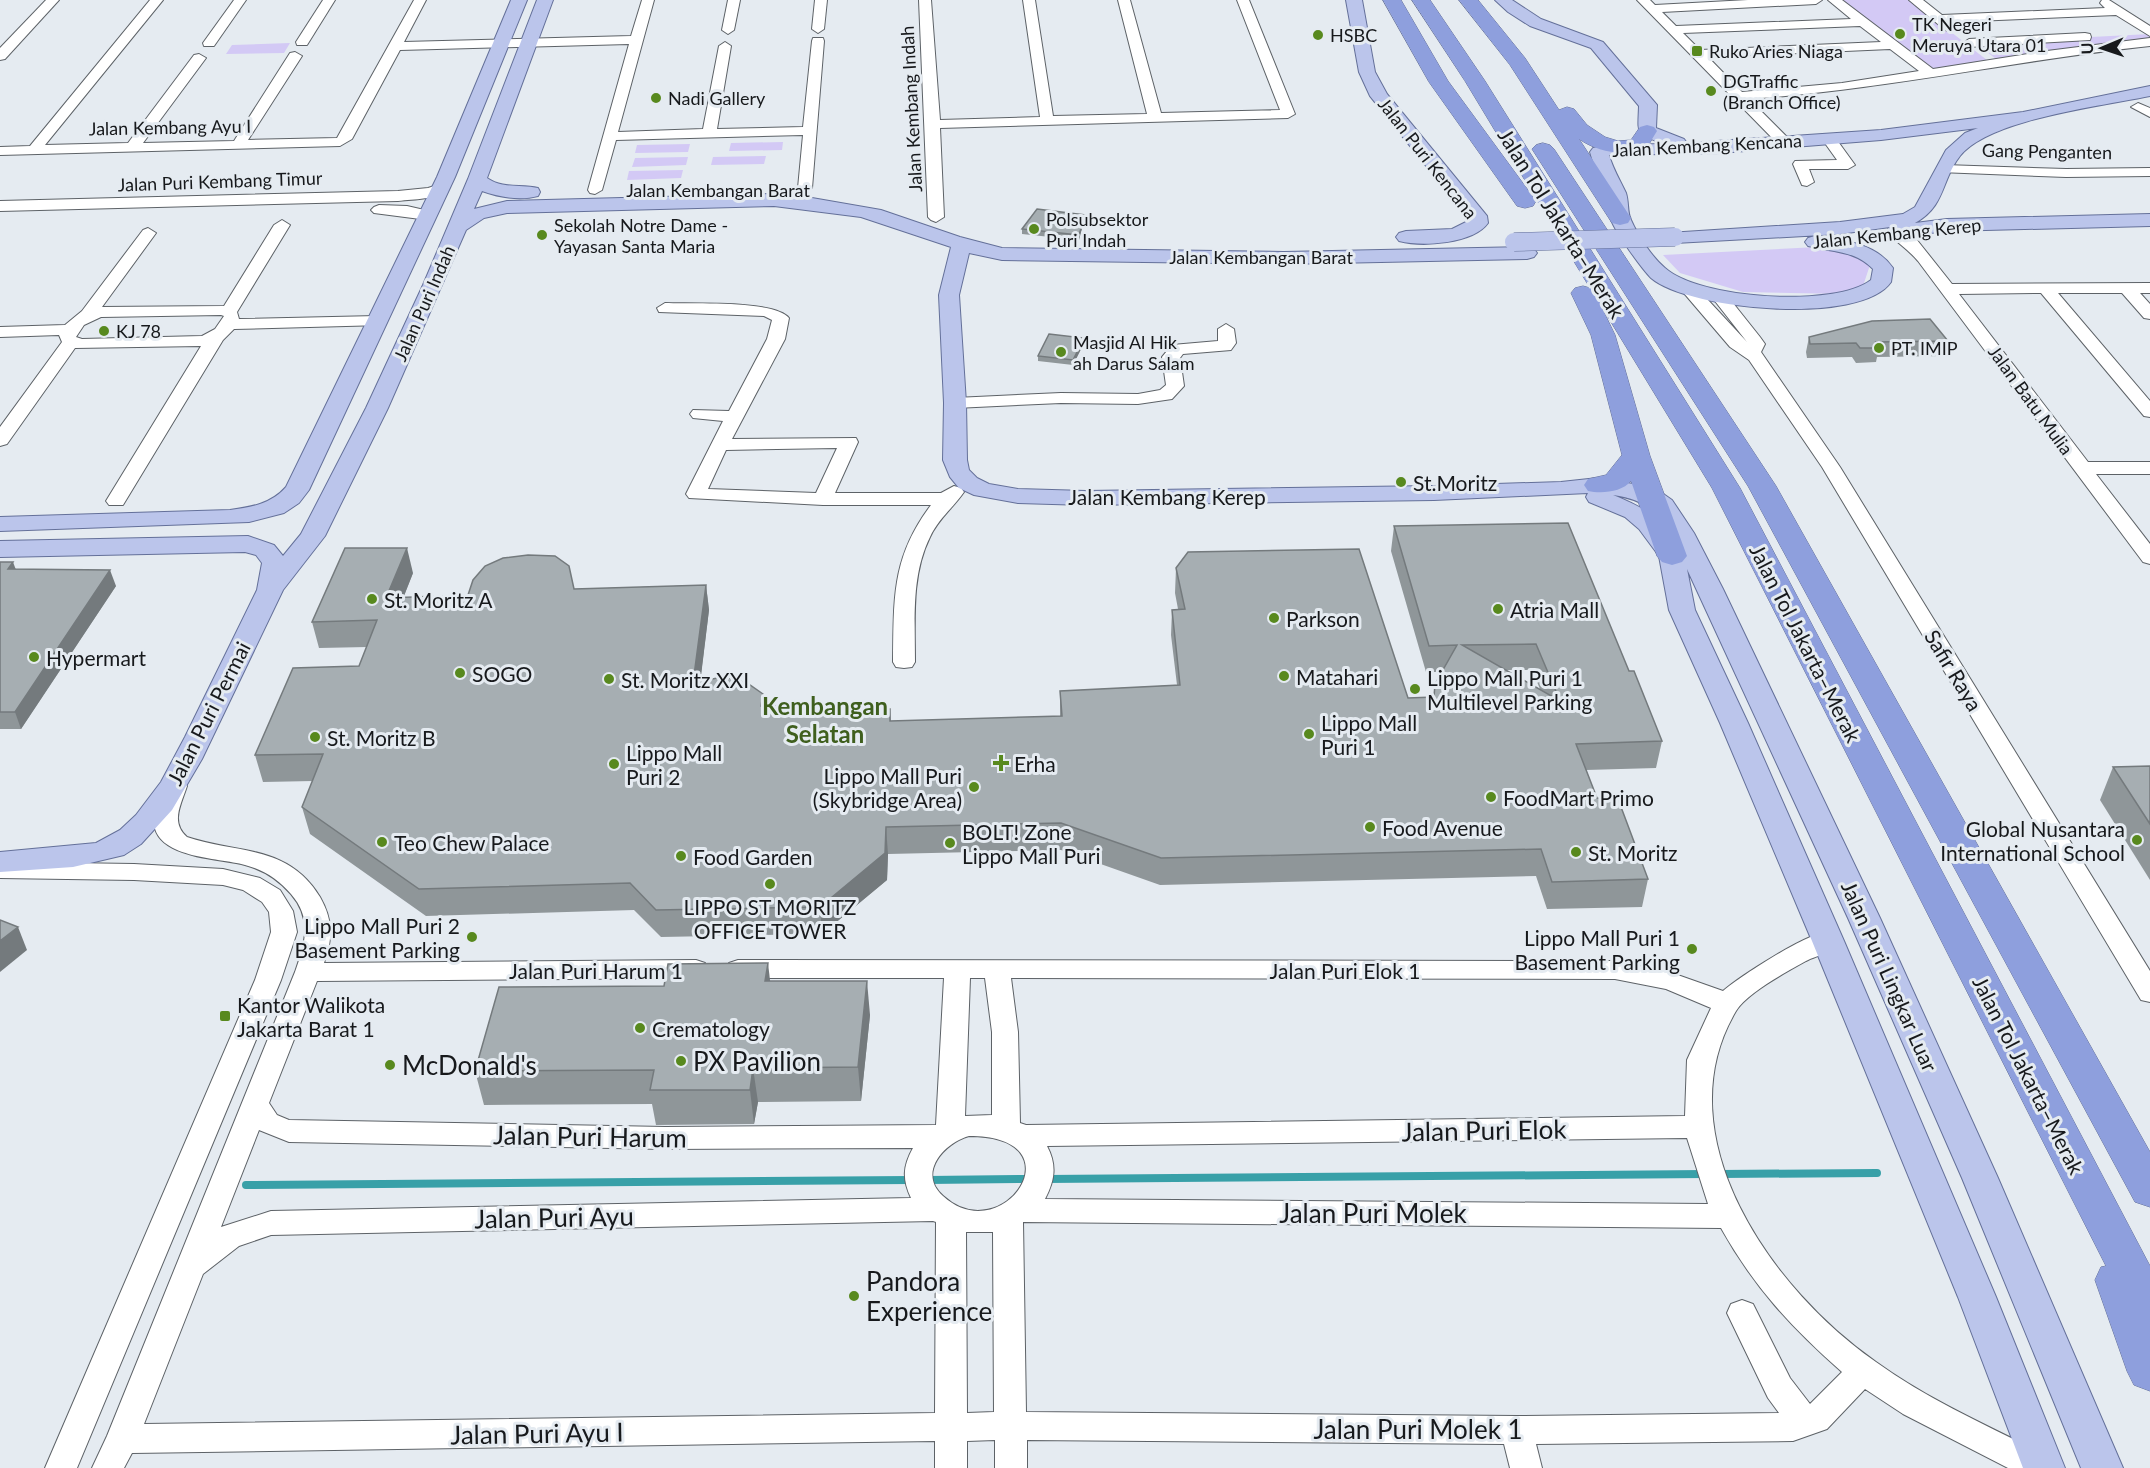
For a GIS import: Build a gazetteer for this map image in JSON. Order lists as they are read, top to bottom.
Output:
{
  "streets": {
    "highway": ["Jalan Tol Jakarta–Merak"],
    "main road": [
      "Jalan Kembang Kencana",
      "Jalan Puri Kencana",
      "Jalan Kembangan Barat",
      "Jalan Kembang Kerep",
      "Jalan Puri Indah",
      "Jalan Puri Permai",
      "Jalan Puri Lingkar Luar"
    ],
    "street": [
      "Jalan Kembang Indah",
      "Jalan Kembang Ayu I",
      "Gang Penganten",
      "Jalan Puri Kembang Timur",
      "Jalan Batu Mulia",
      "Safir Raya",
      "Jalan Puri Harum 1",
      "Jalan Puri Elok 1",
      "Jalan Puri Elok",
      "Jalan Puri Harum",
      "Jalan Puri Molek",
      "Jalan Puri Ayu",
      "Jalan Puri Molek 1",
      "Jalan Puri Ayu I"
    ]
  },
  "crossings": [
    ["Jalan Kembang Indah", "Jalan Kembangan Barat"],
    ["Jalan Kembang Kencana", "Gang Penganten"],
    ["Jalan Kembang Kencana", "Jalan Kembang Kerep"],
    ["Jalan Kembang Kencana", "Safir Raya"],
    ["Jalan Puri Kencana", "Jalan Kembangan Barat"],
    ["Jalan Puri Kembang Timur", "Jalan Puri Indah"],
    ["Jalan Kembangan Barat", "Jalan Kembang Kerep"],
    ["Jalan Kembangan Barat", "Jalan Puri Indah"],
    ["Jalan Kembang Kerep", "Jalan Batu Mulia"],
    ["Jalan Kembang Kerep", "Jalan Puri Lingkar Luar"],
    ["Jalan Puri Indah", "Jalan Puri Permai"],
    ["Jalan Puri Harum 1", "Jalan Puri Elok 1"],
    ["Jalan Puri Elok", "Jalan Puri Harum"],
    ["Jalan Puri Elok", "Jalan Puri Molek"],
    ["Jalan Puri Elok", "Jalan Puri Ayu"],
    ["Jalan Puri Harum", "Jalan Puri Molek"],
    ["Jalan Puri Harum", "Jalan Puri Ayu"],
    ["Jalan Puri Molek", "Jalan Puri Ayu"],
    ["Jalan Puri Molek 1", "Jalan Puri Ayu I"]
  ],
  "districts": ["Kembangan Selatan"],
  "places": {
    "other": [
      "TK Negeri Meruya Utara 01",
      "HSBC",
      "DGTraffic (Branch Office)",
      "Nadi Gallery",
      "Polsubsektor Puri Indah",
      "Sekolah Notre Dame - Yayasan Santa Maria",
      "KJ 78",
      "PT. IMIP",
      "Masjid Al Hik ah Darus Salam",
      "St.Moritz",
      "St. Moritz A",
      "Atria Mall",
      "Parkson",
      "Hypermart",
      "SOGO",
      "Matahari",
      "St. Moritz XXI",
      "Lippo Mall Puri 1 Multilevel Parking",
      "Lippo Mall Puri 1",
      "St. Moritz B",
      "Lippo Mall Puri 2",
      "Lippo Mall Puri (Skybridge Area)",
      "FoodMart Primo",
      "Food Avenue",
      "Global Nusantara International School",
      "Teo Chew Palace",
      "BOLT! Zone Lippo Mall Puri",
      "St. Moritz",
      "Food Garden",
      "LIPPO ST MORITZ OFFICE TOWER",
      "Lippo Mall Puri 2 Basement Parking",
      "Lippo Mall Puri 1 Basement Parking",
      "Crematology",
      "PX Pavilion",
      "McDonald's",
      "Pandora Experience"
    ],
    "transit": ["Ruko Aries Niaga", "Kantor Walikota Jakarta Barat 1"],
    "health": ["Erha"]
  },
  "north": "left"
}
